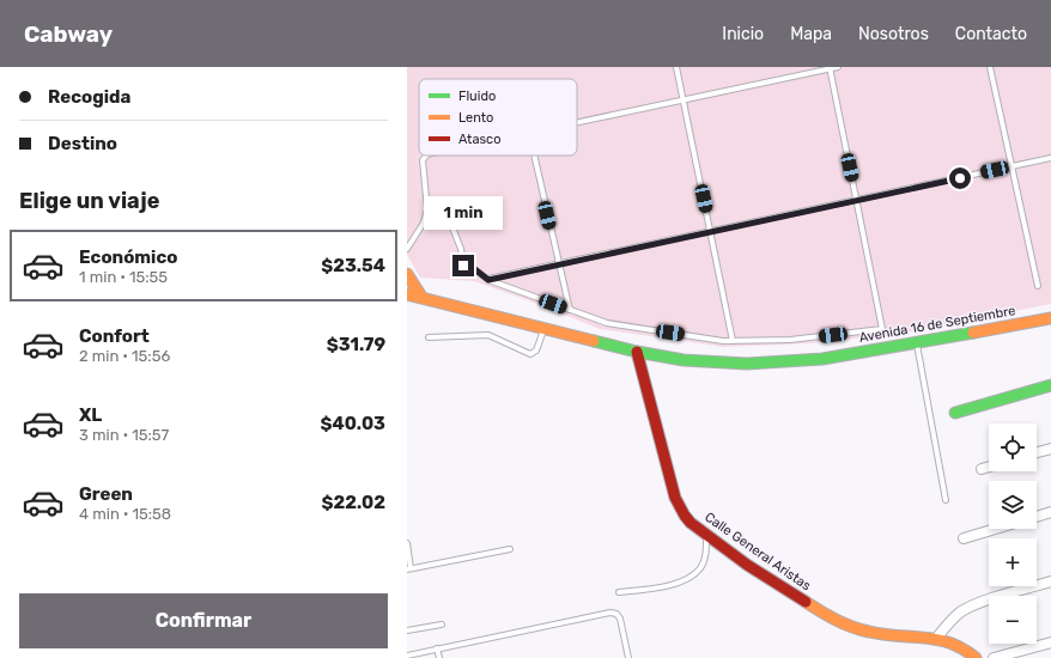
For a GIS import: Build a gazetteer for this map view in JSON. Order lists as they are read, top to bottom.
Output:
{
  "streets": {
    "main road": ["Avenida 16 de Septiembre", "Calle General Aristas"]
  },
  "crossings": [
    ["Avenida 16 de Septiembre", "Calle General Aristas"]
  ],
  "legend": ["Fluido", "Lento", "Atasco"],
  "page": {
    "header": "Cabway",
    "nav": [
      "Inicio",
      "Mapa",
      "Nosotros",
      "Contacto"
    ],
    "banner": ["Recogida", "Destino"],
    "heading": "Elige un viaje",
    "bubble": "1 min",
    "list": [
      {
        "name": "Económico",
        "note": "1 min · 15:55",
        "value": "$23.54"
      },
      {
        "name": "Confort",
        "note": "2 min · 15:56",
        "value": "$31.79"
      },
      {
        "name": "XL",
        "note": "3 min · 15:57",
        "value": "$40.03"
      },
      {
        "name": "Green",
        "note": "4 min · 15:58",
        "value": "$22.02"
      }
    ],
    "map_buttons": ["+", "−"],
    "buttons": "Confirmar"
  }
}
